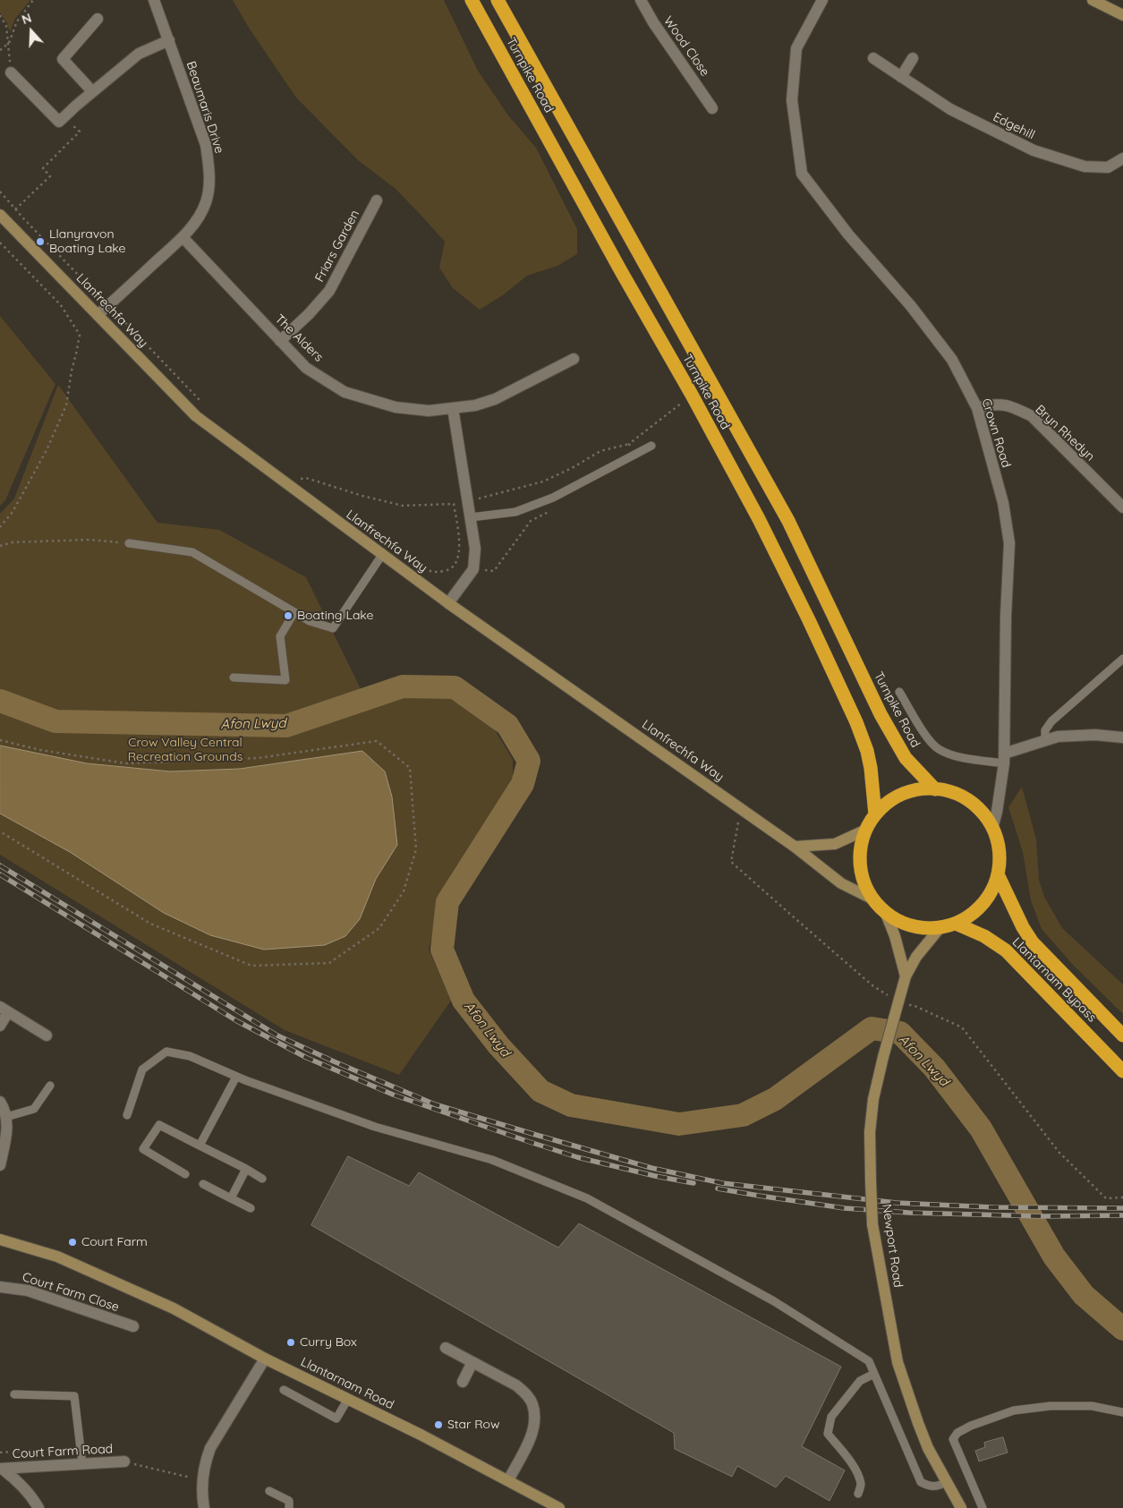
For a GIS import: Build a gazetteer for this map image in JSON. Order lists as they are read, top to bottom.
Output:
{
  "streets": {
    "highway": ["Turnpike Road", "Llantarnam Bypass"],
    "street": [
      "Wood Close",
      "Beaumaris Drive",
      "Edgehill",
      "Friars Garden",
      "Llanfrechfa Way",
      "The Alders",
      "Crown Road",
      "Bryn Rhedyn",
      "Newport Road",
      "Court Farm Close",
      "Llantarnam Road",
      "Court Farm Road"
    ]
  },
  "crossings": [
    ["Turnpike Road", "Llanfrechfa Way"],
    ["Turnpike Road", "Crown Road"],
    ["Turnpike Road", "Llantarnam Bypass"],
    ["Turnpike Road", "Newport Road"],
    ["Beaumaris Drive", "Llanfrechfa Way"],
    ["Beaumaris Drive", "The Alders"],
    ["Friars Garden", "The Alders"],
    ["Llanfrechfa Way", "Crown Road"],
    ["Llanfrechfa Way", "Llantarnam Bypass"],
    ["Llanfrechfa Way", "Newport Road"],
    ["Crown Road", "Bryn Rhedyn"],
    ["Crown Road", "Llantarnam Bypass"],
    ["Crown Road", "Newport Road"],
    ["Llantarnam Bypass", "Newport Road"]
  ],
  "water": ["Afon Lwyd"],
  "parks": ["Crow Valley Central Recreation Grounds"],
  "places": [
    "Llanyravon Boating Lake",
    "Boating Lake",
    "Court Farm",
    "Curry Box",
    "Star Row"
  ],
  "north": "top"
}
